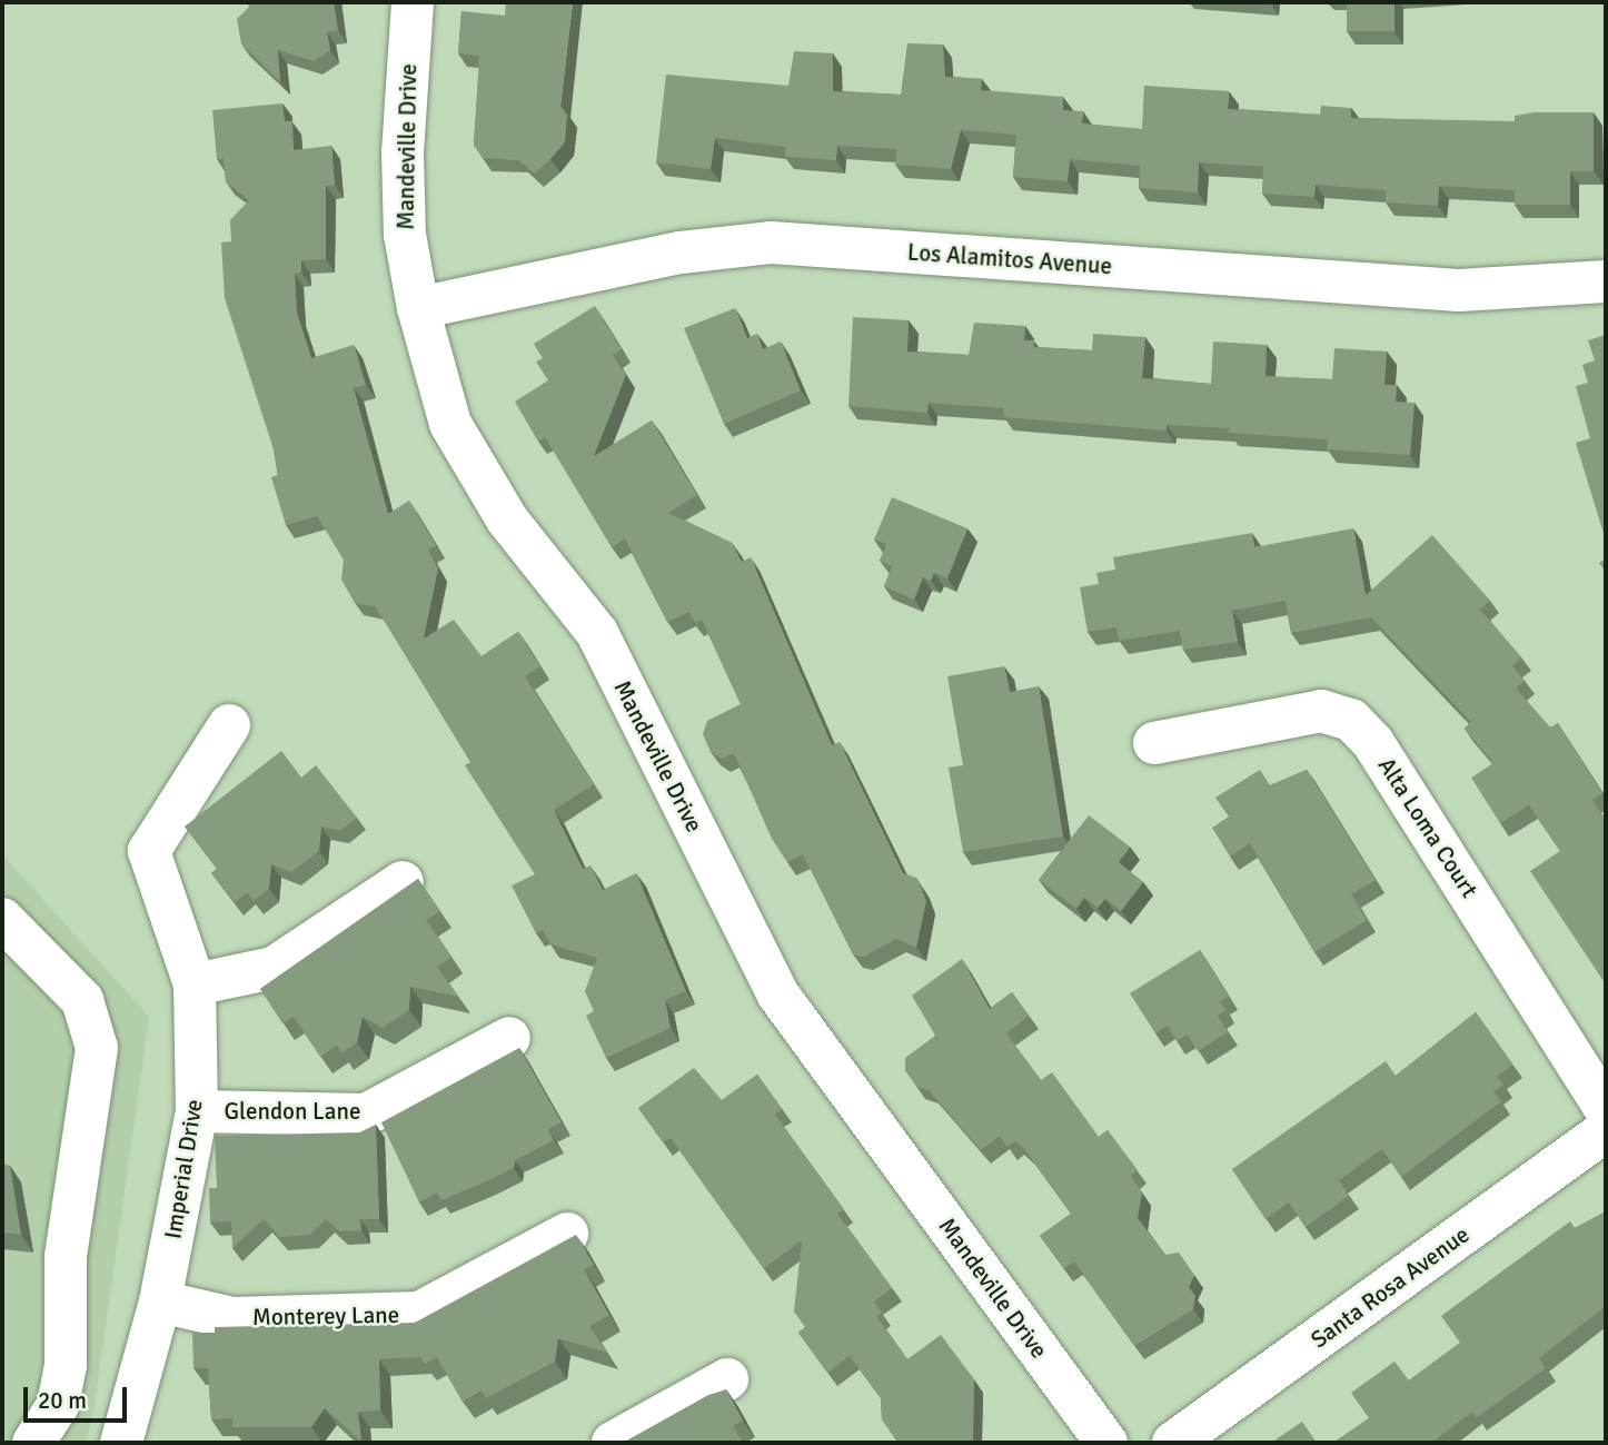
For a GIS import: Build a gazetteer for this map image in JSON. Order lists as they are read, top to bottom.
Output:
{
  "streets": {
    "street": [
      "Mandeville Drive",
      "Los Alamitos Avenue",
      "Alta Loma Court",
      "Glendon Lane",
      "Imperial Drive",
      "Santa Rosa Avenue",
      "Monterey Lane"
    ]
  },
  "crossings": [
    ["Mandeville Drive", "Los Alamitos Avenue"],
    ["Glendon Lane", "Imperial Drive"],
    ["Imperial Drive", "Monterey Lane"]
  ],
  "scale_bar": "20 m"
}
